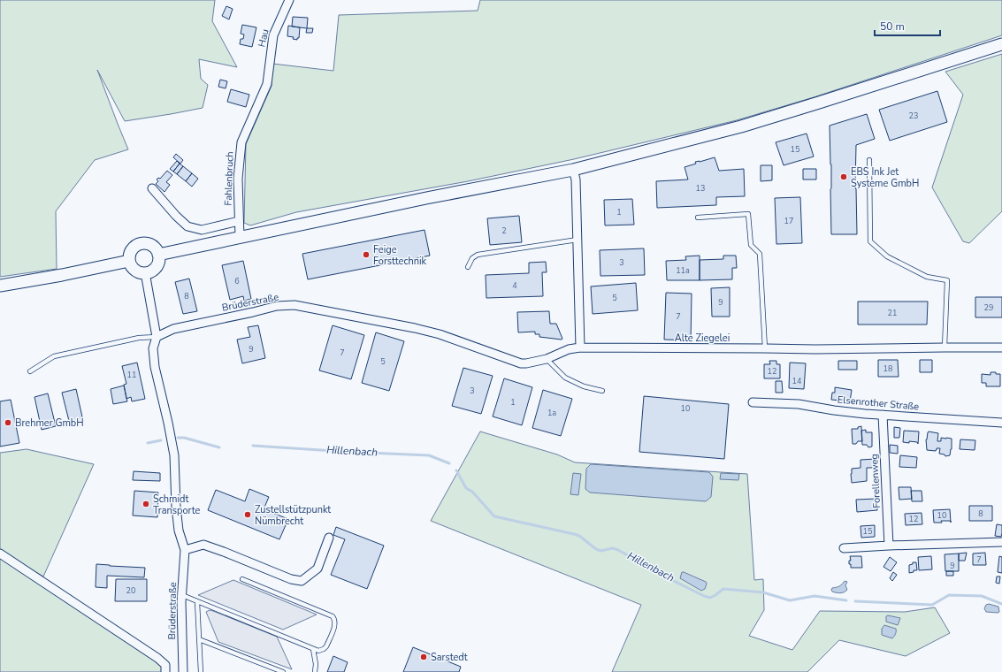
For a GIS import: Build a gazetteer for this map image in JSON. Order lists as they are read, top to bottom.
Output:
{
  "streets": {
    "street": [
      "Hau",
      "Fahlenbruch",
      "Brüderstraße",
      "Alte Ziegelei",
      "Elsenrother Straße",
      "Forellenweg"
    ]
  },
  "crossings": [
    ["Hau", "Fahlenbruch"],
    ["Brüderstraße", "Alte Ziegelei"],
    ["Elsenrother Straße", "Forellenweg"]
  ],
  "water": ["Hillenbach"],
  "places": [
    "EBS Ink Jet Systeme GmbH",
    "Feige Forsttechnik",
    "Brehmer GmbH",
    "Schmidt Transporte",
    "Zustellstützpunkt Nümbrecht",
    "Sarstedt"
  ],
  "house_numbers": [
    "23",
    "15",
    "13",
    "1",
    "17",
    "2",
    "3",
    "11a",
    "6",
    "4",
    "8",
    "5",
    "9",
    "29",
    "21",
    "7",
    "9",
    "7",
    "5",
    "18",
    "12",
    "11",
    "14",
    "3",
    "1",
    "10",
    "1a",
    "8",
    "10",
    "12",
    "15",
    "7",
    "9",
    "20"
  ],
  "scale_bar": "50 m"
}
